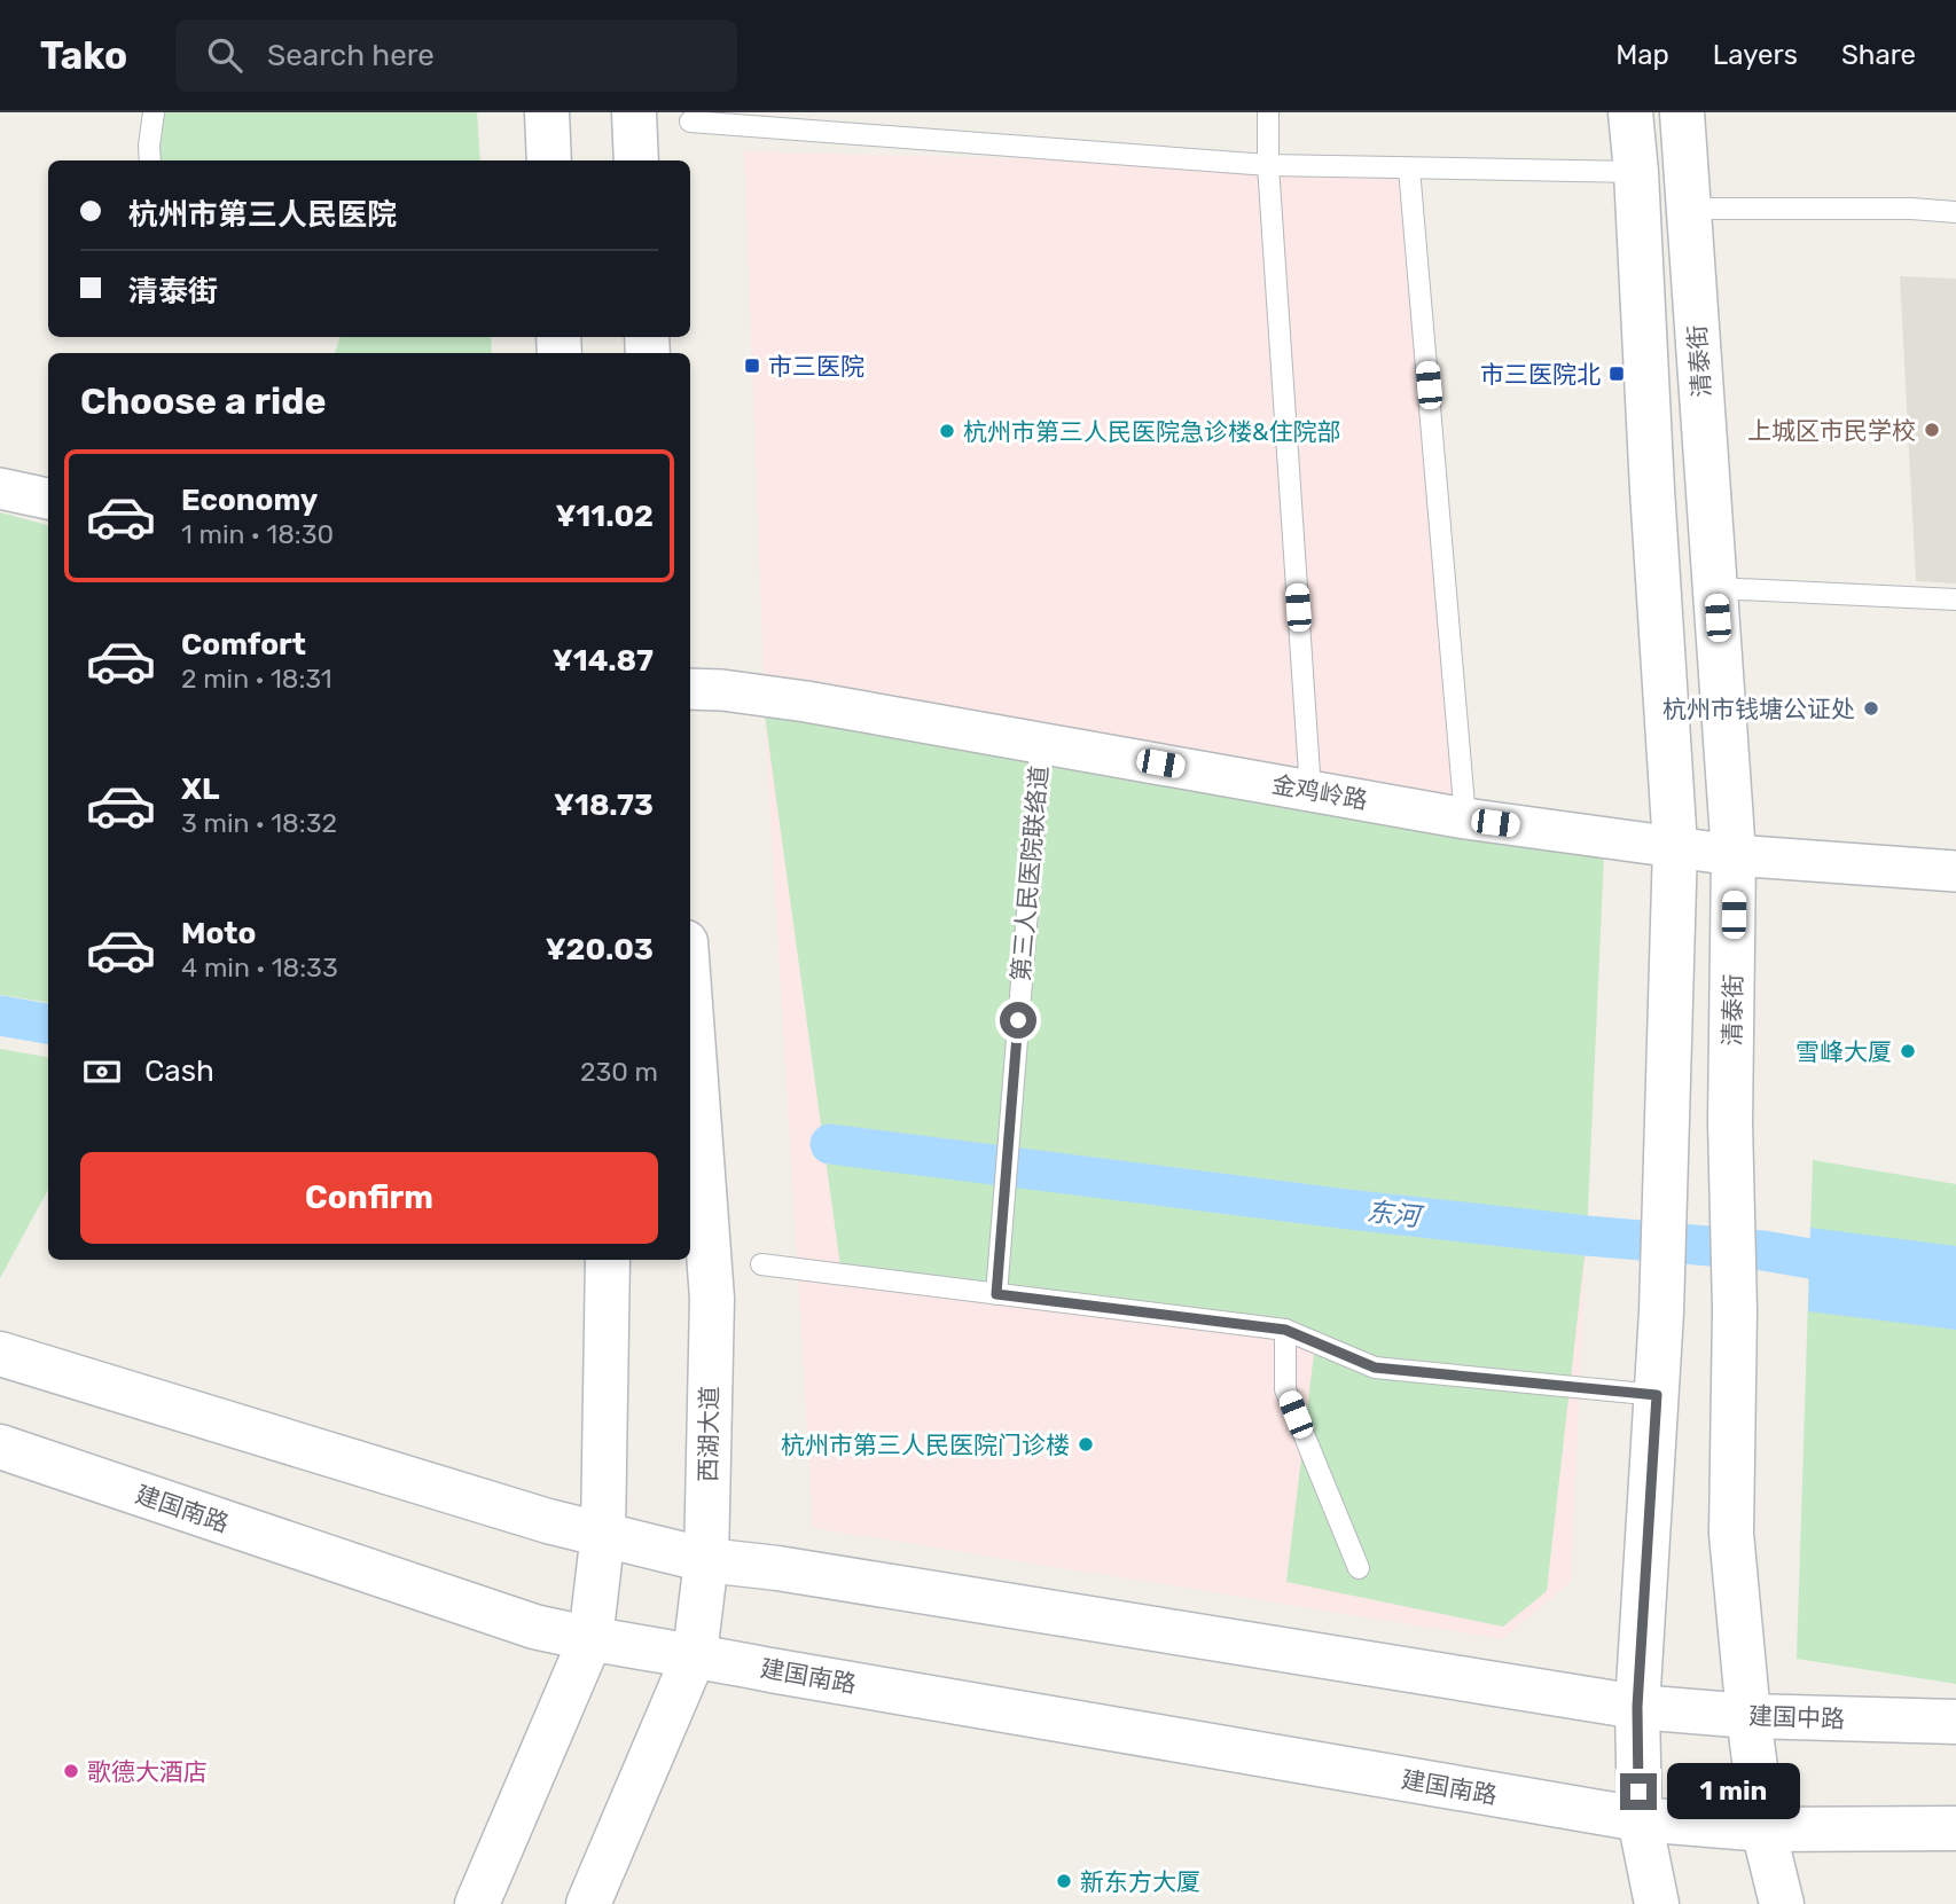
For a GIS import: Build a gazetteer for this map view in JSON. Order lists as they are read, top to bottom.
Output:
{
  "streets": {
    "main road": [
      "清泰街",
      "西湖大道",
      "建国南路",
      "建国中路"
    ],
    "street": ["金鸡岭路"],
    "lane": ["第三人民医院联络道"]
  },
  "crossings": [
    ["清泰街", "金鸡岭路"],
    ["清泰街", "建国中路"],
    ["金鸡岭路", "第三人民医院联络道"],
    ["西湖大道", "建国南路"]
  ],
  "water": ["东河"],
  "places": {
    "transit": ["市三医院", "市三医院北"],
    "other": [
      "上城区市民学校",
      "杭州市第三人民医院急诊楼&住院部",
      "杭州市钱塘公证处",
      "雪峰大厦",
      "杭州市第三人民医院门诊楼",
      "歌德大酒店",
      "新东方大厦"
    ]
  },
  "page": {
    "header": "Tako",
    "search": "Search here",
    "nav": ["Map", "Layers", "Share"],
    "banner": ["杭州市第三人民医院", "清泰街"],
    "heading": "Choose a ride",
    "list": [
      {
        "name": "Economy",
        "note": "1 min · 18:30",
        "value": "¥11.02"
      },
      {
        "name": "Comfort",
        "note": "2 min · 18:31",
        "value": "¥14.87"
      },
      {
        "name": "XL",
        "note": "3 min · 18:32",
        "value": "¥18.73"
      },
      {
        "name": "Moto",
        "note": "4 min · 18:33",
        "value": "¥20.03"
      }
    ],
    "pay": ["Cash", "230 m"],
    "buttons": "Confirm",
    "bubble": "1 min"
  }
}
